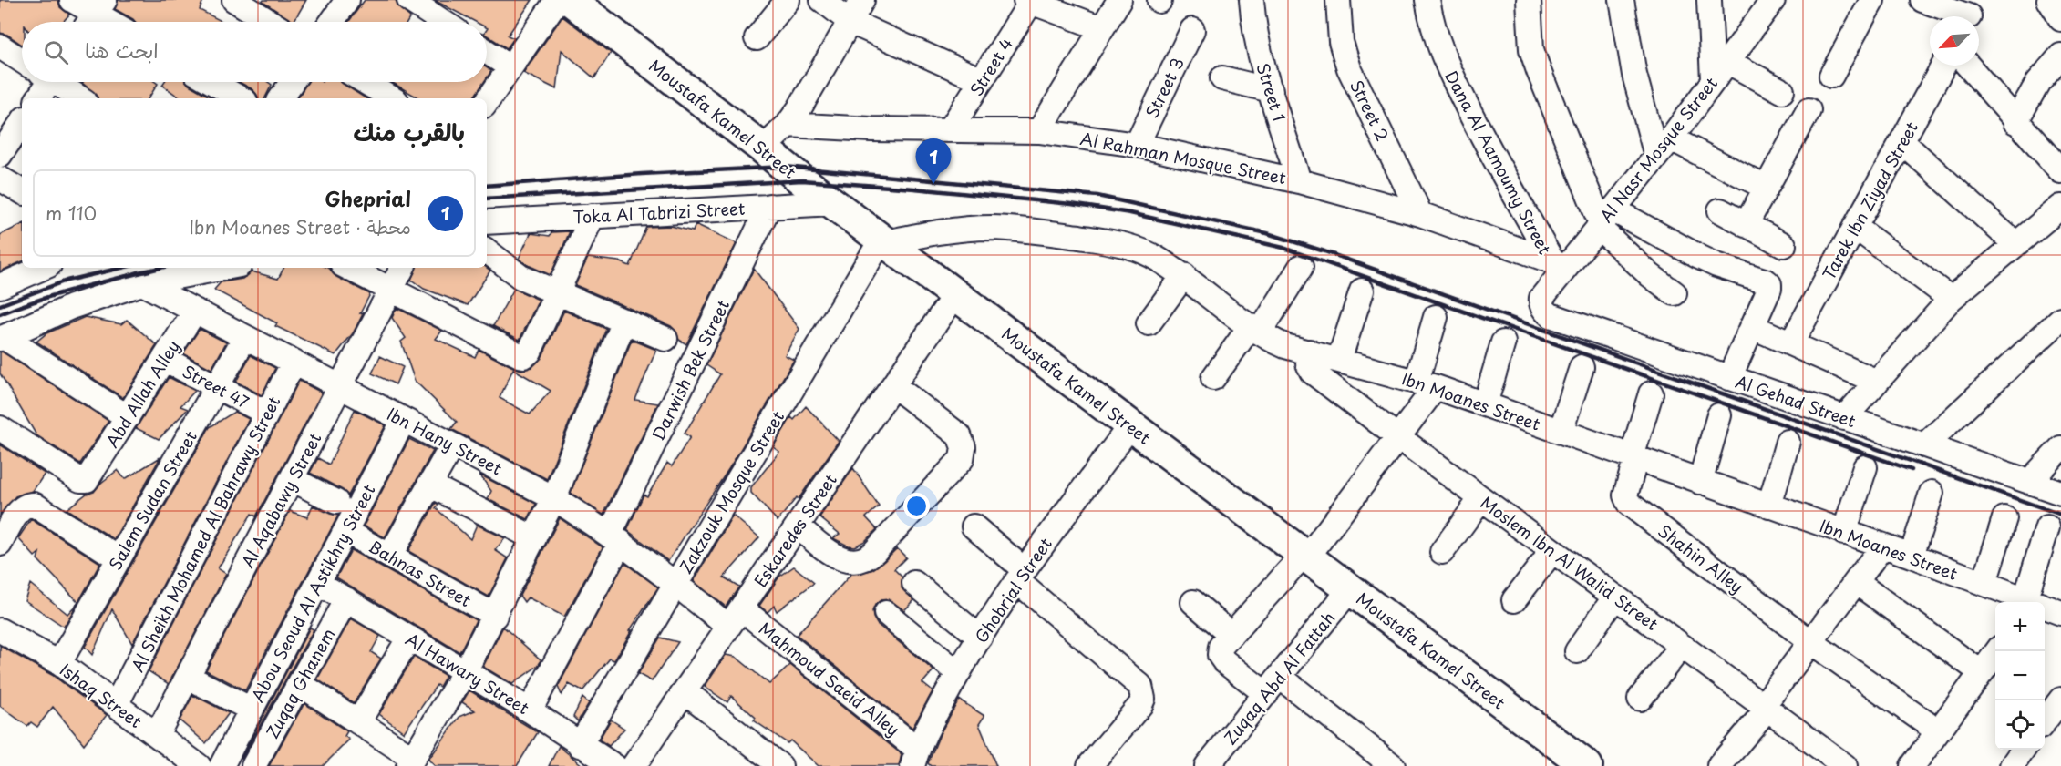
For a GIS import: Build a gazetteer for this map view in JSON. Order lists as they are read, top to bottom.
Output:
{
  "streets": {
    "main road": ["Moustafa Kamel Street"],
    "street": [
      "Street 4",
      "Street 3",
      "Street 1",
      "Street 2",
      "Al Nasr Mosque Street",
      "Al Rahman Mosque Street",
      "Dana Al Aamoumy Street",
      "Tarek Ibn Ziyad Street",
      "Toka Al Tabrizi Street",
      "Darwish Bek Street",
      "Street 47",
      "Abd Allah Alley",
      "Ibn Moanes Street",
      "Al Gehad Street",
      "Ibn Hany Street",
      "Zakzouk Mosque Street",
      "Salem Sudan Street",
      "Al Aqabawy Street",
      "Eskaredes Street",
      "Al Sheikh Mohamed Al Bahrawy Street",
      "Shahin Alley",
      "Moslem Ibn Al Walid Street",
      "Bahnas Street",
      "Ghobrial Street",
      "Abou Seoud Al Astikhry Street",
      "Al Hawary Street",
      "Zuqaq Abd Al Fattah",
      "Mahmoud Saeid Alley",
      "Zuqaq Ghanem",
      "Ishaq Street"
    ]
  },
  "crossings": [
    ["Street 4", "Al Rahman Mosque Street"],
    ["Street 3", "Al Rahman Mosque Street"],
    ["Street 1", "Al Rahman Mosque Street"],
    ["Street 2", "Al Rahman Mosque Street"],
    ["Moustafa Kamel Street", "Toka Al Tabrizi Street"],
    ["Moustafa Kamel Street", "Ibn Moanes Street"],
    ["Moustafa Kamel Street", "Zakzouk Mosque Street"],
    ["Moustafa Kamel Street", "Eskaredes Street"],
    ["Moustafa Kamel Street", "Ghobrial Street"],
    ["Moustafa Kamel Street", "Zuqaq Abd Al Fattah"],
    ["Al Nasr Mosque Street", "Al Rahman Mosque Street"],
    ["Al Nasr Mosque Street", "Dana Al Aamoumy Street"],
    ["Al Nasr Mosque Street", "Al Gehad Street"],
    ["Al Rahman Mosque Street", "Dana Al Aamoumy Street"],
    ["Toka Al Tabrizi Street", "Darwish Bek Street"],
    ["Darwish Bek Street", "Ibn Hany Street"],
    ["Darwish Bek Street", "Al Hawary Street"],
    ["Street 47", "Abd Allah Alley"],
    ["Street 47", "Salem Sudan Street"],
    ["Street 47", "Al Sheikh Mohamed Al Bahrawy Street"],
    ["Abd Allah Alley", "Ibn Hany Street"],
    ["Ibn Moanes Street", "Zakzouk Mosque Street"],
    ["Ibn Moanes Street", "Shahin Alley"],
    ["Ibn Moanes Street", "Moslem Ibn Al Walid Street"],
    ["Ibn Hany Street", "Zakzouk Mosque Street"],
    ["Ibn Hany Street", "Salem Sudan Street"],
    ["Ibn Hany Street", "Al Aqabawy Street"],
    ["Ibn Hany Street", "Eskaredes Street"],
    ["Ibn Hany Street", "Al Sheikh Mohamed Al Bahrawy Street"],
    ["Ibn Hany Street", "Abou Seoud Al Astikhry Street"],
    ["Ibn Hany Street", "Mahmoud Saeid Alley"],
    ["Zakzouk Mosque Street", "Al Hawary Street"],
    ["Salem Sudan Street", "Ishaq Street"],
    ["Al Aqabawy Street", "Ishaq Street"],
    ["Eskaredes Street", "Mahmoud Saeid Alley"],
    ["Al Sheikh Mohamed Al Bahrawy Street", "Ishaq Street"],
    ["Bahnas Street", "Abou Seoud Al Astikhry Street"],
    ["Ghobrial Street", "Mahmoud Saeid Alley"],
    ["Abou Seoud Al Astikhry Street", "Al Hawary Street"],
    ["Al Hawary Street", "Zuqaq Ghanem"]
  ],
  "north": "bottom left",
  "page": {
    "search": "ابحث هنا",
    "heading": "بالقرب منك",
    "pins": "1",
    "list": [
      {
        "mark": "1",
        "name": "Gheprial",
        "note": "محطة · Ibn Moanes Street",
        "value": "110 m"
      }
    ],
    "map_buttons": ["+", "−"]
  }
}
